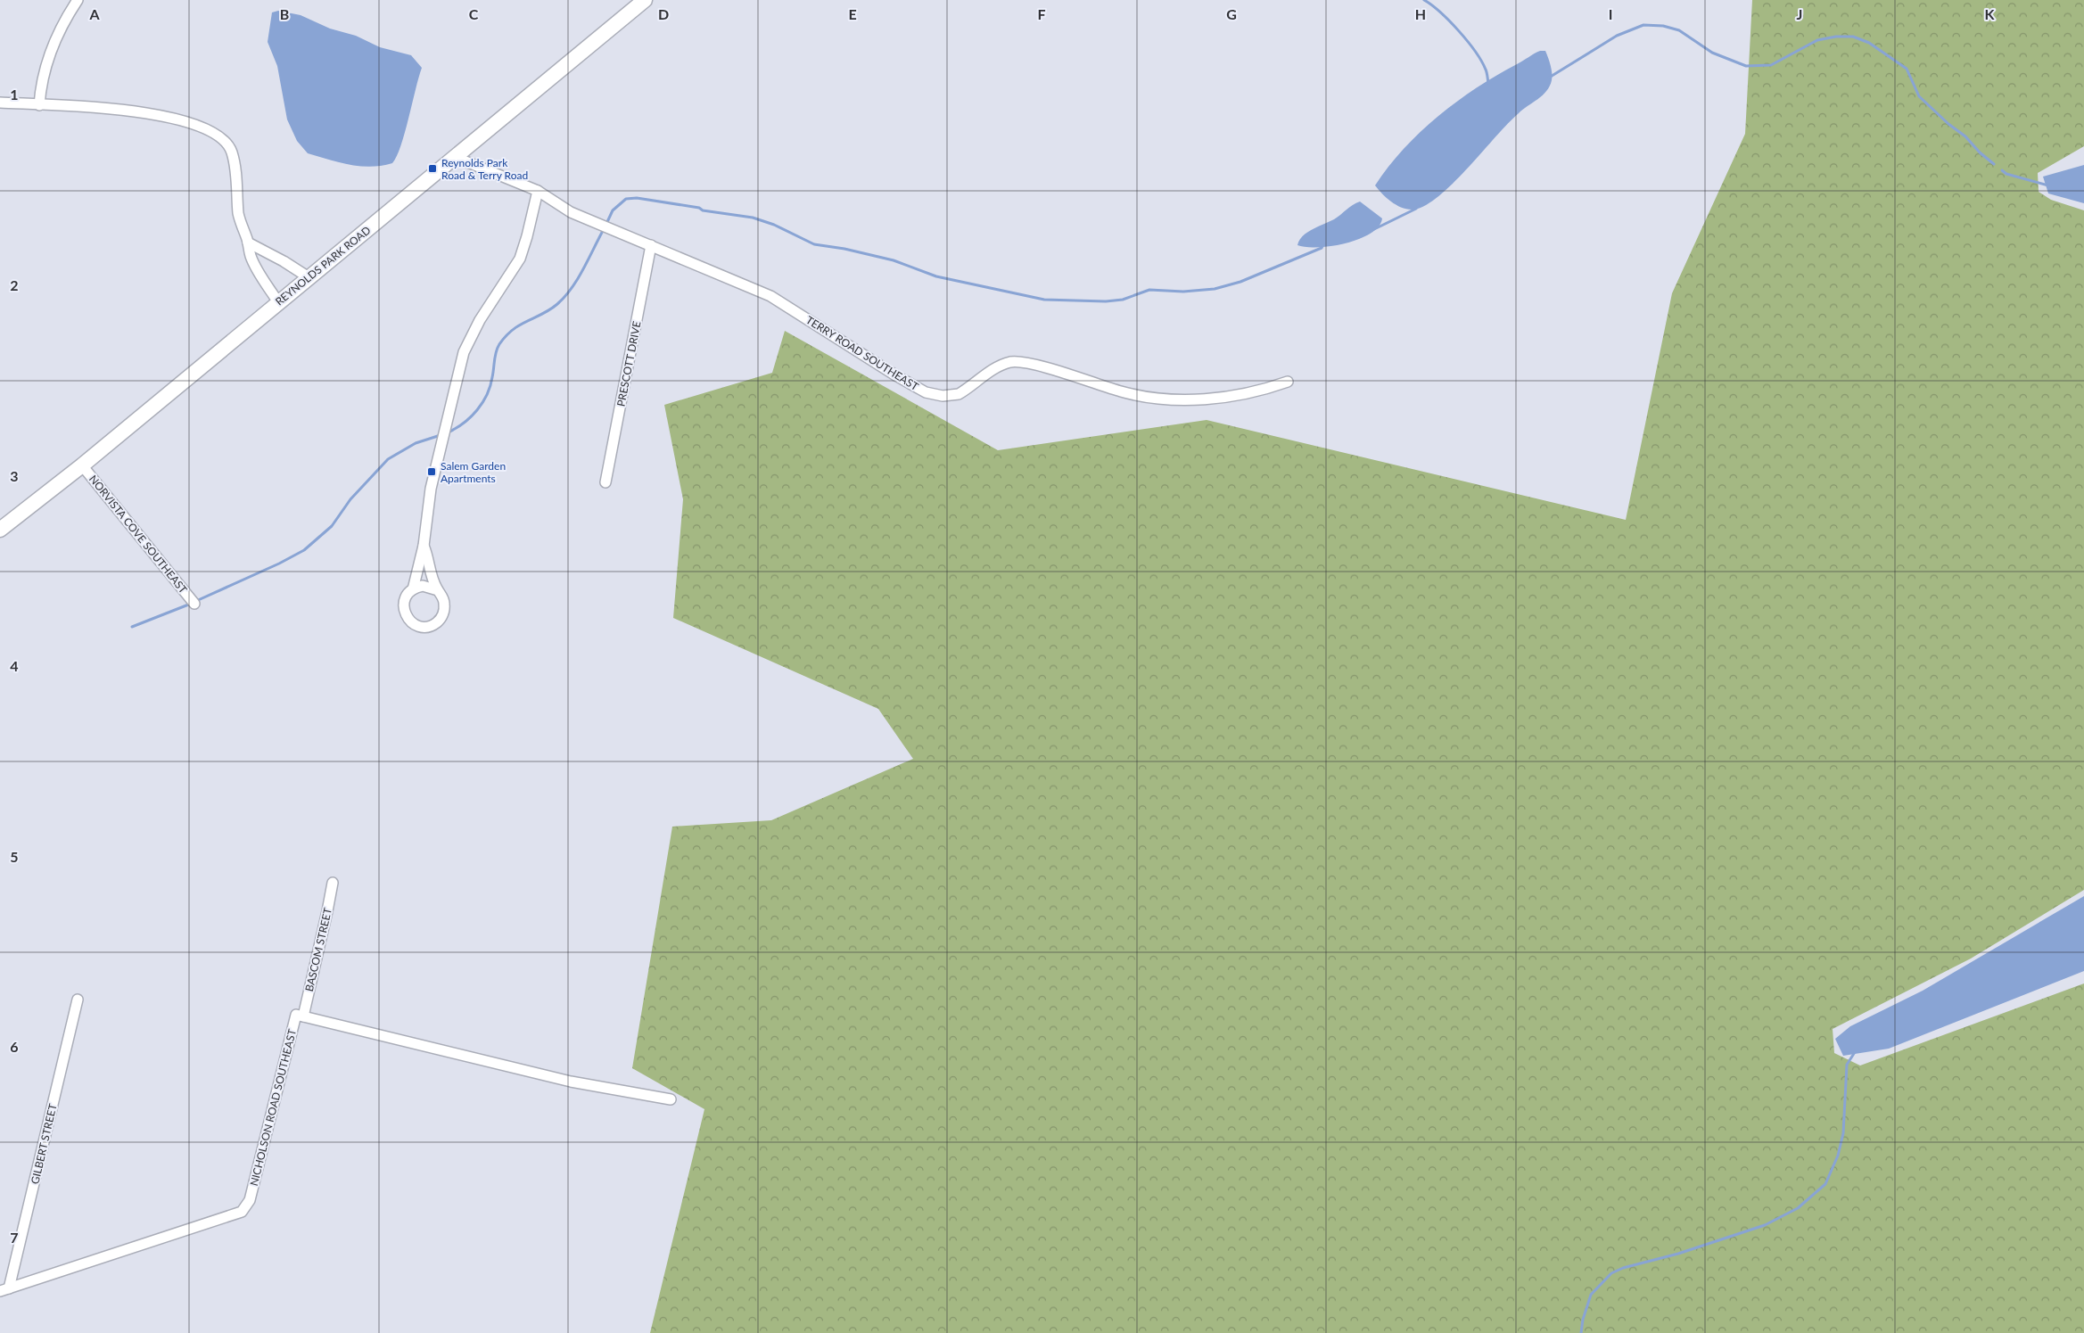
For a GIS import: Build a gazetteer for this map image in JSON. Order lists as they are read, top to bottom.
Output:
{
  "streets": {
    "main road": ["REYNOLDS PARK ROAD"],
    "street": [
      "TERRY ROAD SOUTHEAST",
      "PRESCOTT DRIVE",
      "NORVISTA COVE SOUTHEAST",
      "BASCOM STREET",
      "NICHOLSON ROAD SOUTHEAST",
      "GILBERT STREET"
    ]
  },
  "crossings": [
    ["REYNOLDS PARK ROAD", "TERRY ROAD SOUTHEAST"],
    ["REYNOLDS PARK ROAD", "NORVISTA COVE SOUTHEAST"],
    ["TERRY ROAD SOUTHEAST", "PRESCOTT DRIVE"],
    ["BASCOM STREET", "NICHOLSON ROAD SOUTHEAST"],
    ["NICHOLSON ROAD SOUTHEAST", "GILBERT STREET"]
  ],
  "places": {
    "transit": ["Reynolds Park Road & Terry Road", "Salem Garden Apartments"]
  },
  "grid": {
    "columns": [
      "A",
      "B",
      "C",
      "D",
      "E",
      "F",
      "G",
      "H",
      "I",
      "J",
      "K"
    ],
    "rows": [
      "1",
      "2",
      "3",
      "4",
      "5",
      "6",
      "7"
    ]
  }
}
